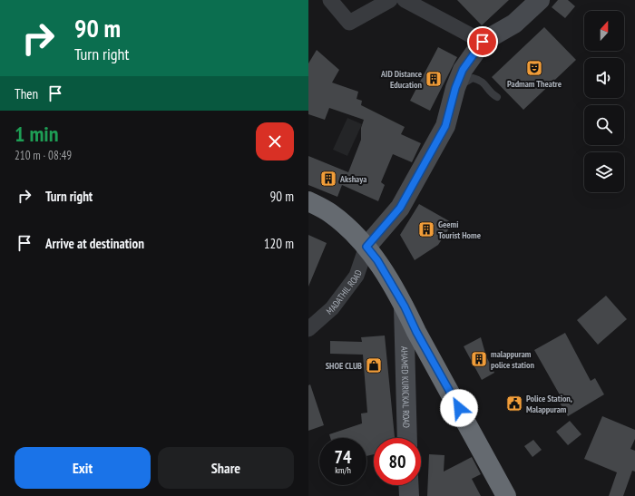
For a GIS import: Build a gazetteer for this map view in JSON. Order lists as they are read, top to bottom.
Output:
{
  "streets": {
    "street": ["MADATHIL ROAD", "AHAMED KURICKAL ROAD"]
  },
  "places": {
    "theatre": ["Padmam Theatre"],
    "building": [
      "AID Distance Education",
      "Akshaya",
      "Geemi Tourist Home",
      "malappuram police station"
    ],
    "shop": ["SHOE CLUB"],
    "public building": ["Police Station, Malappuram"]
  },
  "north": "top",
  "page": {
    "turn": ["90 m", "Turn right"],
    "then": "Then",
    "heading": ["1 min", "210 m · 08:49"],
    "list": [
      {
        "name": "Turn right",
        "value": "90 m"
      },
      {
        "name": "Arrive at destination",
        "value": "120 m"
      }
    ],
    "speed": "74 km/h",
    "limit": "80",
    "buttons": ["Exit", "Share"]
  }
}
